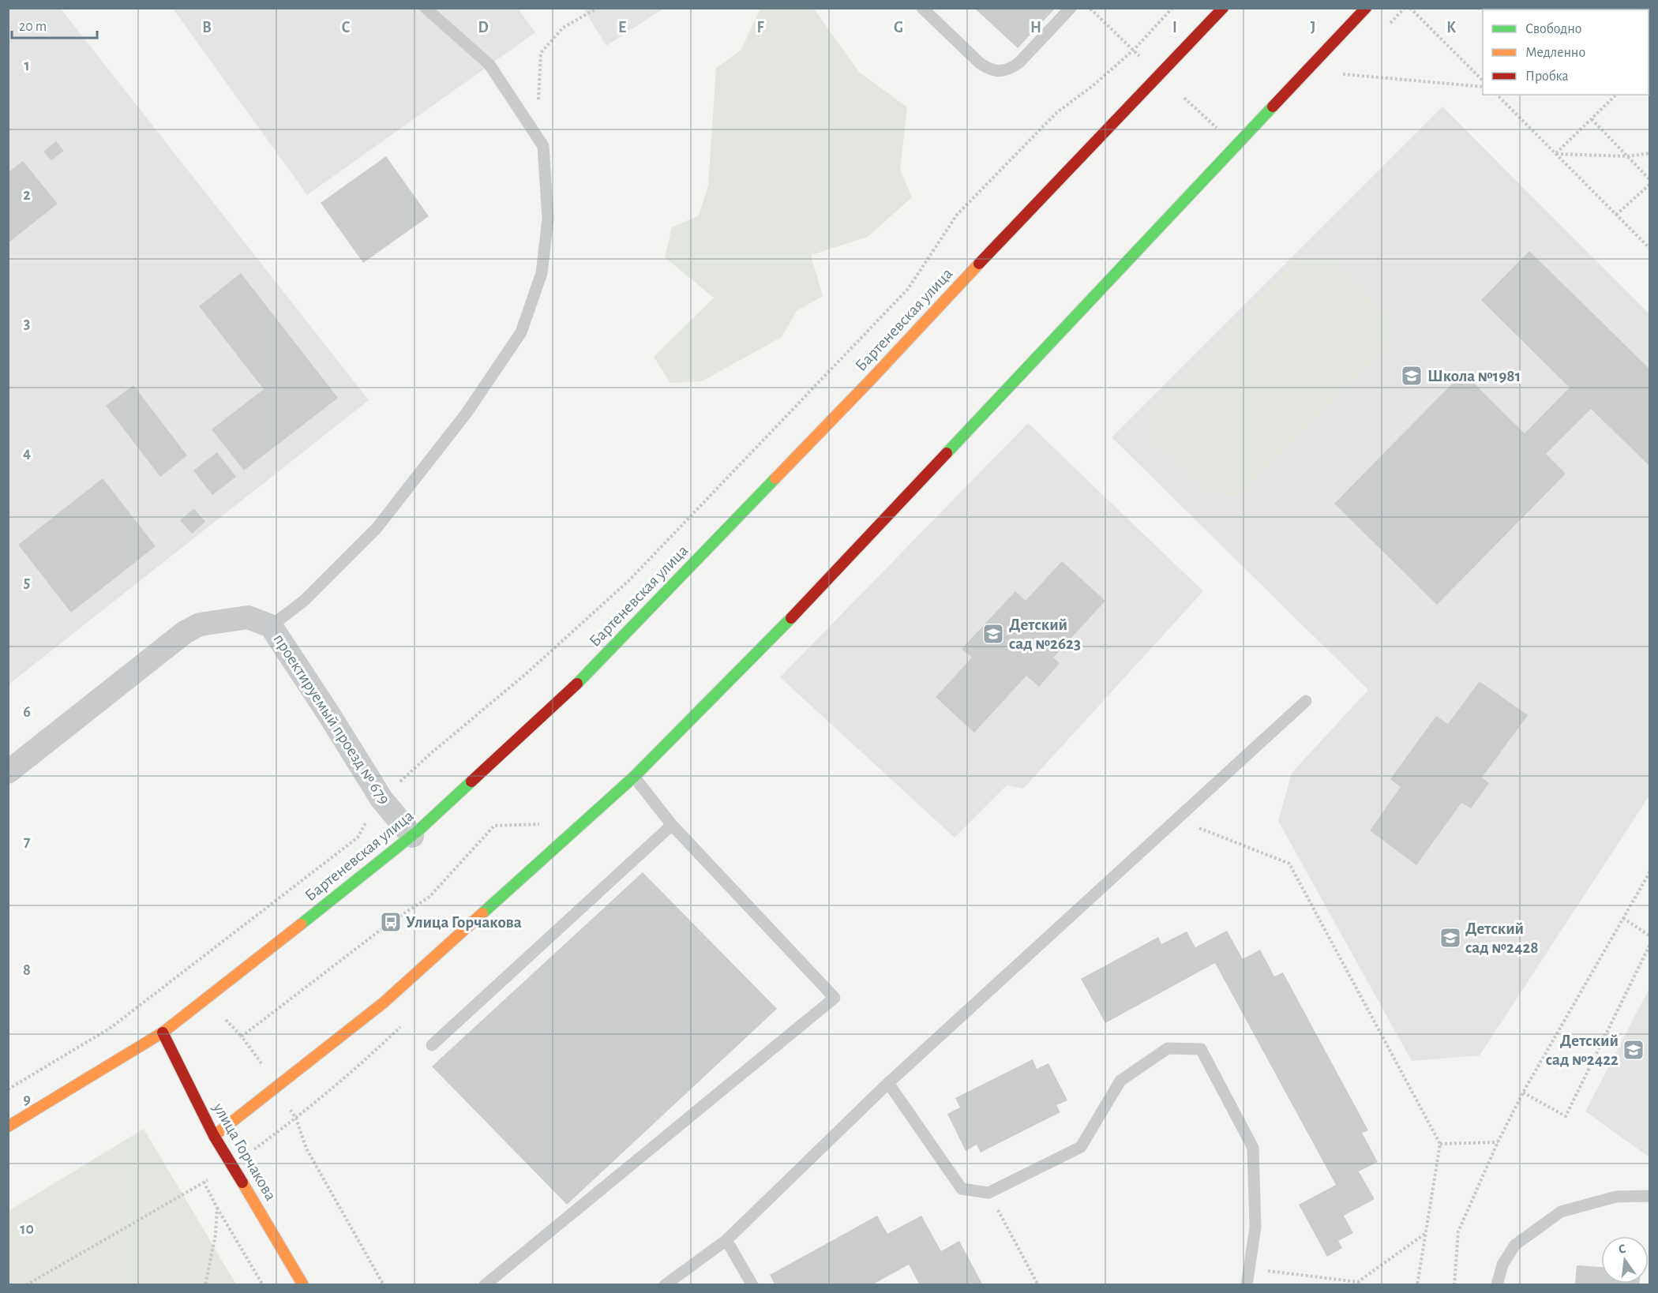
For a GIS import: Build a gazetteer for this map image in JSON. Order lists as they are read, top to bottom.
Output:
{
  "streets": {
    "street": ["Бартеневская улица", "проектируемый проезд № 679", "улица Горчакова"]
  },
  "crossings": [
    ["Бартеневская улица", "проектируемый проезд № 679"],
    ["Бартеневская улица", "улица Горчакова"]
  ],
  "places": {
    "school or university": [
      "Школа №1981",
      "Детский сад №2623",
      "Детский сад №2428",
      "Детский сад №2422"
    ],
    "bus stop": ["Улица Горчакова"]
  },
  "legend": ["Свободно", "Медленно", "Пробка"],
  "scale_bar": "20 m",
  "north": "top",
  "grid": {
    "columns": [
      "B",
      "C",
      "D",
      "E",
      "F",
      "G",
      "H",
      "I",
      "J",
      "K"
    ],
    "rows": [
      "1",
      "2",
      "3",
      "4",
      "5",
      "6",
      "7",
      "8",
      "9",
      "10"
    ]
  }
}
